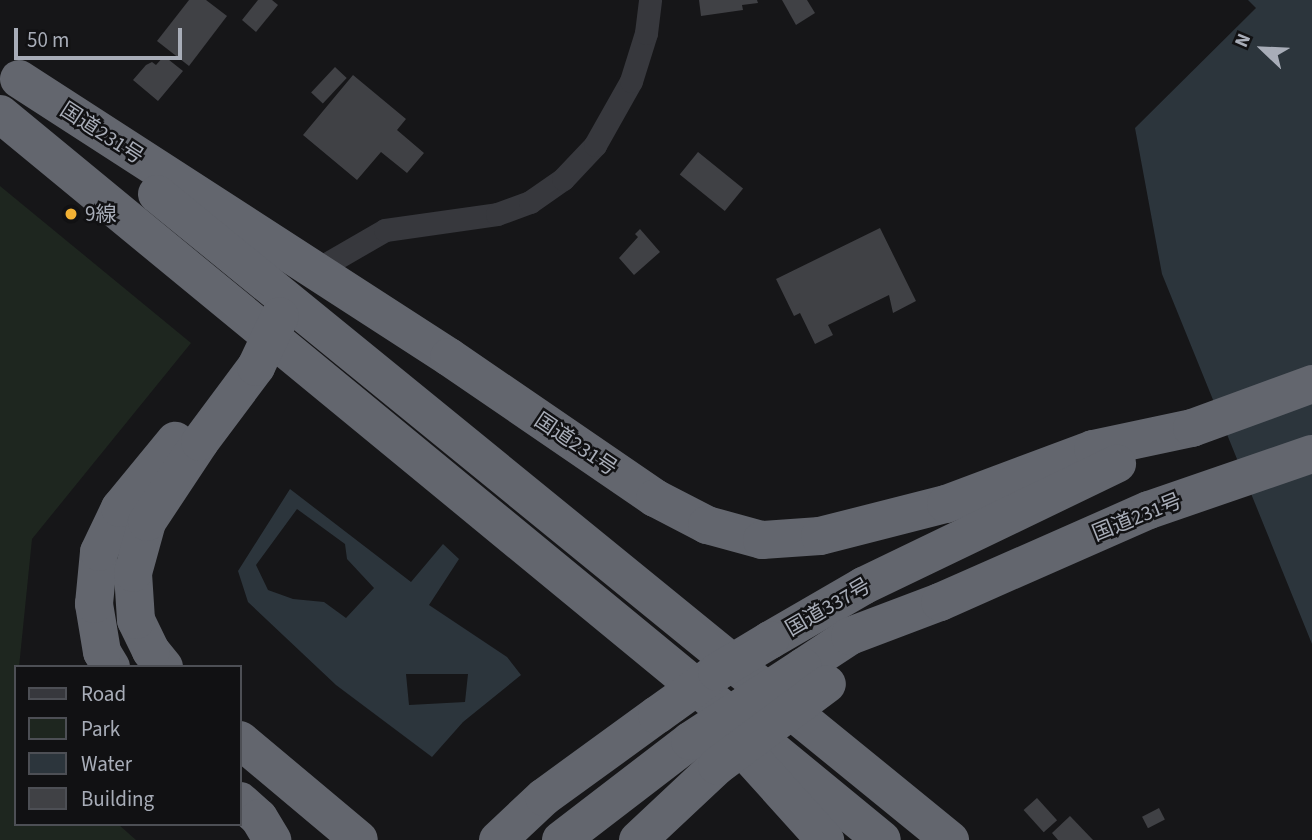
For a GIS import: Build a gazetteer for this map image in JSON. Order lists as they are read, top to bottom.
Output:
{
  "streets": {
    "highway": ["国道231号", "国道337号"]
  },
  "crossings": [
    ["国道231号", "国道337号"]
  ],
  "places": ["9線"],
  "legend": [
    "Road",
    "Park",
    "Water",
    "Building"
  ],
  "scale_bar": "50 m",
  "north": "top left"
}
